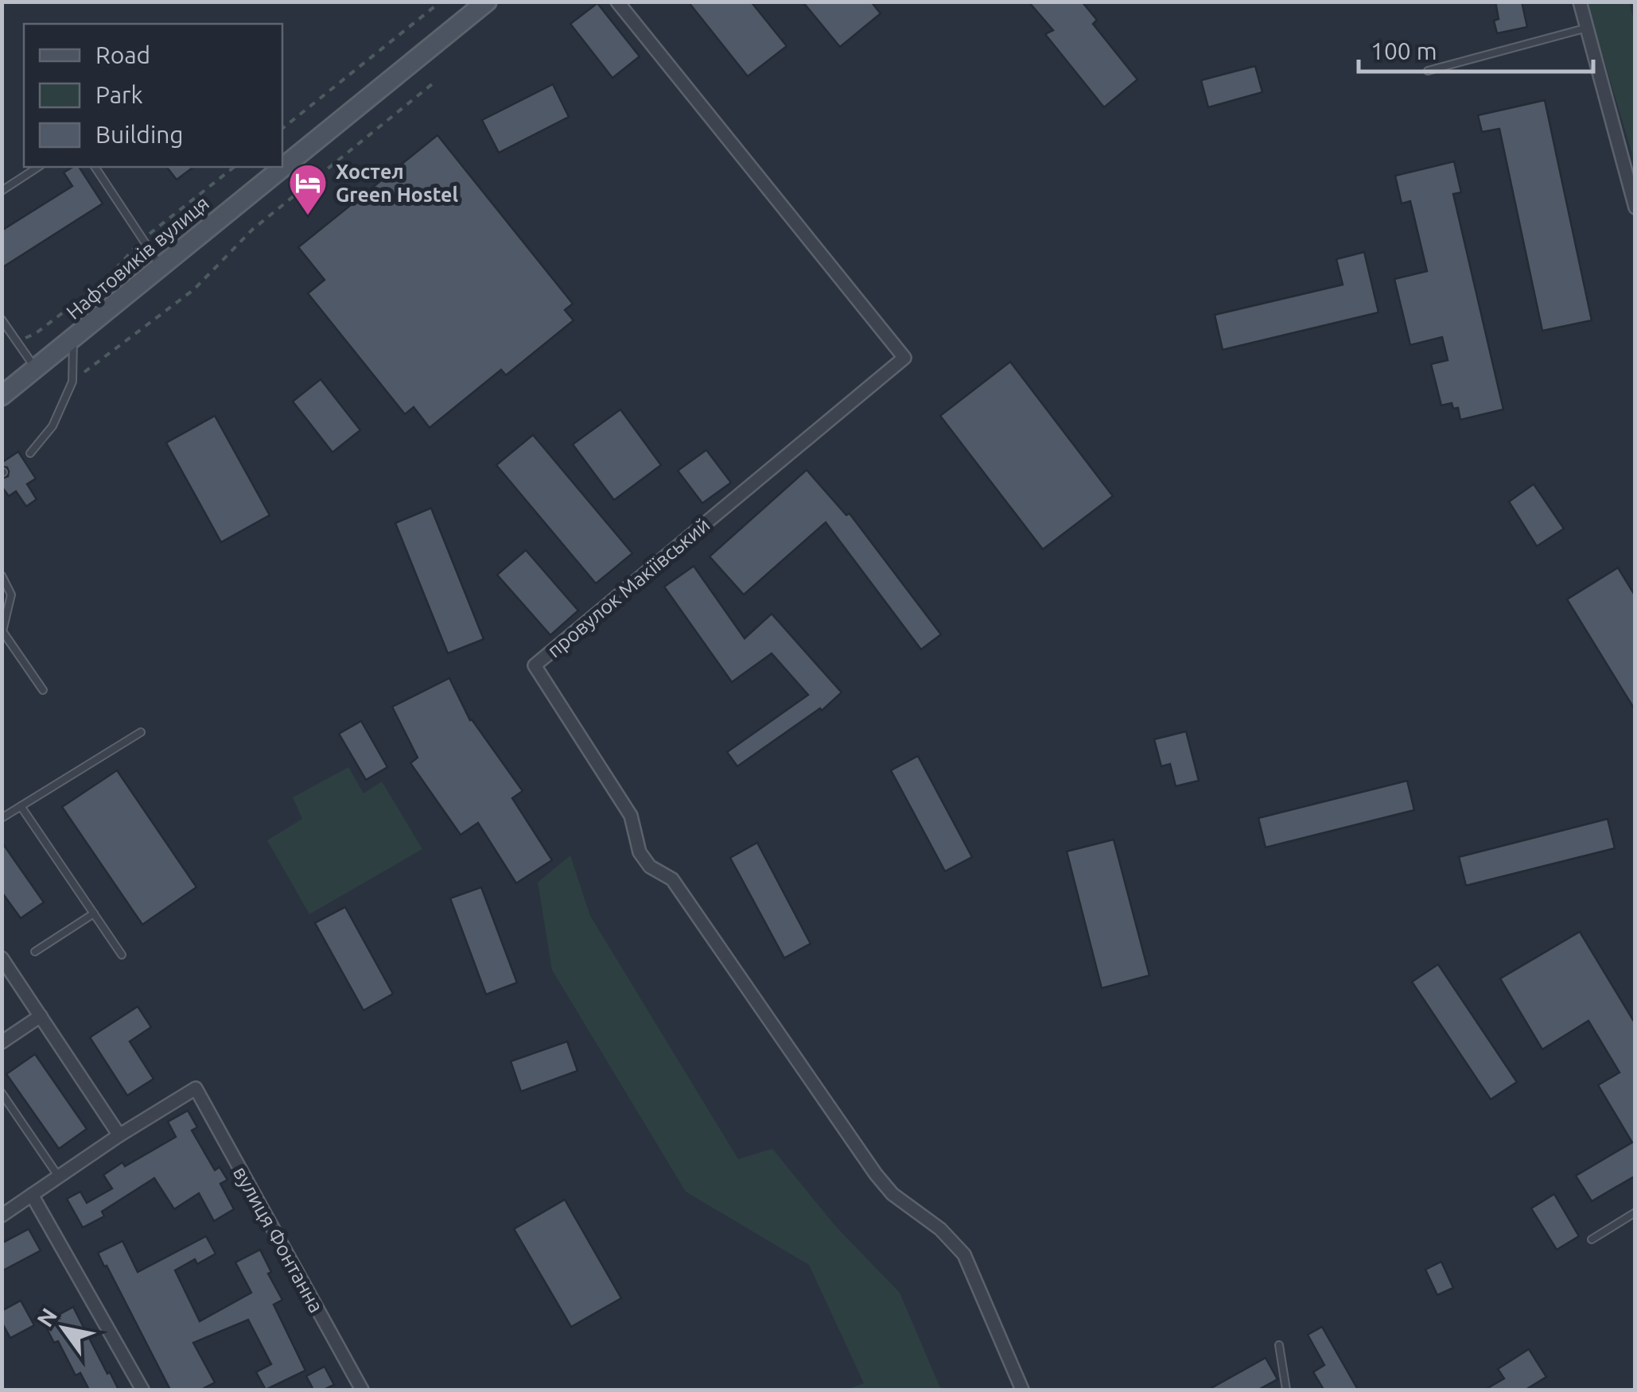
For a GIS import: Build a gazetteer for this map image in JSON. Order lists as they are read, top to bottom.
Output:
{
  "streets": {
    "street": ["Нафтовиків вулиця", "провулок Макіївський", "вулиця Фонтанна"]
  },
  "places": {
    "hotel": ["Хостел Green Hostel"]
  },
  "legend": ["Road", "Park", "Building"],
  "scale_bar": "100 m",
  "north": "top left"
}
